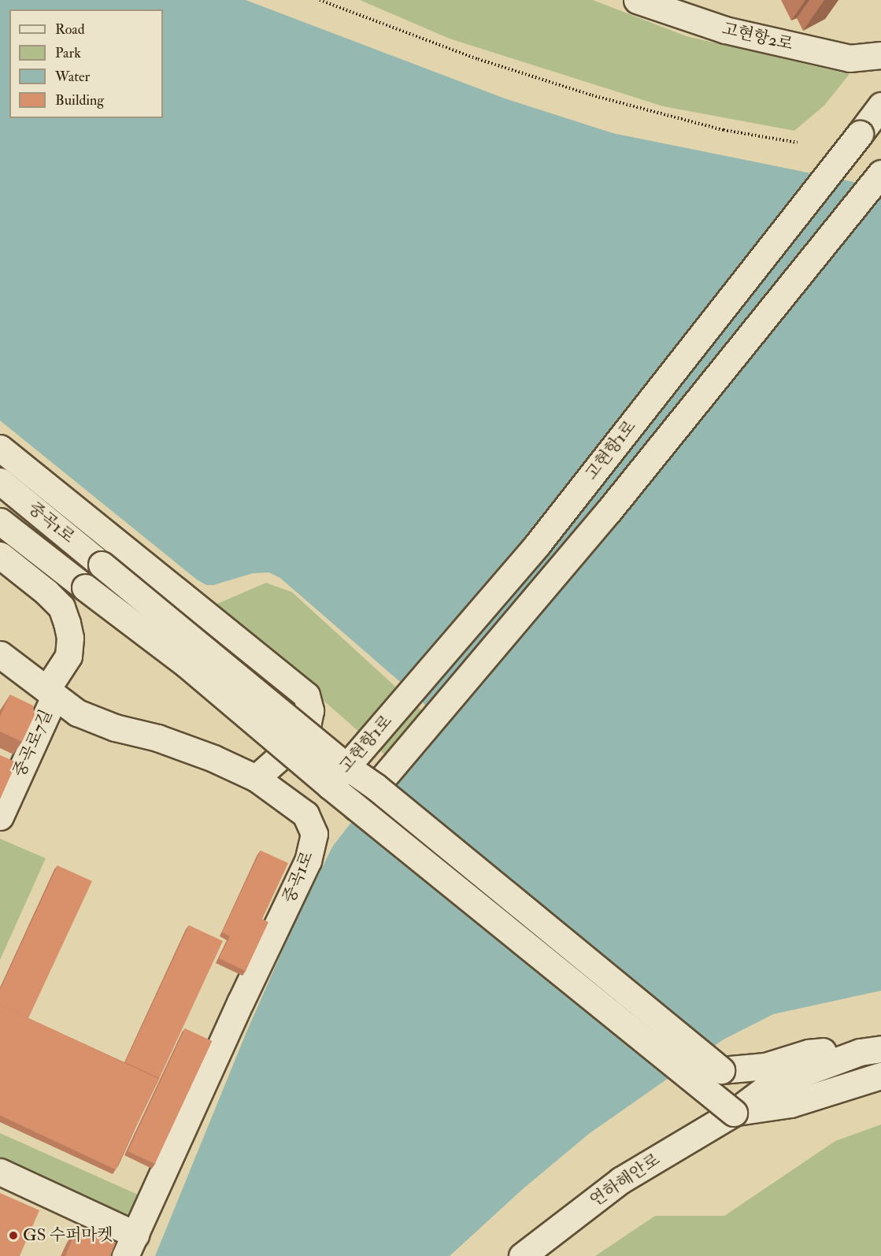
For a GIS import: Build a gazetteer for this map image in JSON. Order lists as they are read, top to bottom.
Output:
{
  "streets": {
    "street": [
      "고현항2로",
      "고현항1로",
      "중곡1로",
      "중곡로7길",
      "연하해안로"
    ]
  },
  "crossings": [
    ["고현항1로", "중곡1로"],
    ["중곡1로", "중곡로7길"],
    ["중곡1로", "연하해안로"]
  ],
  "places": ["GS 수퍼마켓"],
  "legend": [
    "Road",
    "Park",
    "Water",
    "Building"
  ]
}
